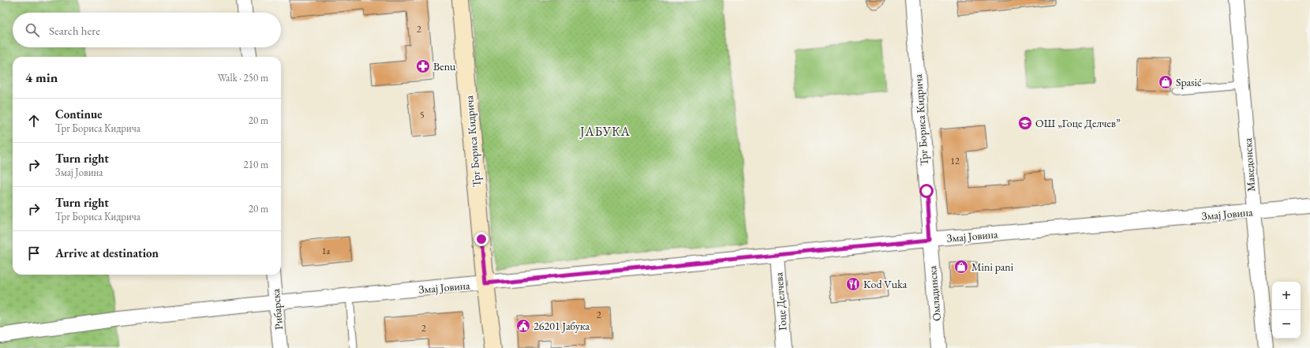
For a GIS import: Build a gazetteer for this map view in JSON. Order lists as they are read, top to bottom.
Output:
{
  "streets": {
    "main road": ["Трг Бориса Кидрича"],
    "street": [
      "Македонска",
      "Змај Јовина",
      "Омладинска",
      "Гоце Делчева",
      "Рибарска"
    ]
  },
  "crossings": [
    ["Трг Бориса Кидрича", "Змај Јовина"],
    ["Трг Бориса Кидрича", "Омладинска"],
    ["Македонска", "Змај Јовина"],
    ["Змај Јовина", "Омладинска"],
    ["Змај Јовина", "Гоце Делчева"],
    ["Змај Јовина", "Рибарска"]
  ],
  "districts": ["ЈАБУКА"],
  "places": {
    "pharmacy": ["Benu"],
    "shop": ["Spasić", "Mini pani"],
    "school or university": ["ОШ „Гоце Делчев”"],
    "restaurant": ["Kod Vuka"],
    "public building": ["26201 Јабука"]
  },
  "house_numbers": [
    "2",
    "5",
    "12",
    "1a",
    "2",
    "2"
  ],
  "page": {
    "search": "Search here",
    "heading": ["4 min", "Walk · 250 m"],
    "list": [
      ["Continue", "Трг Бориса Кидрича", "20 m"],
      ["Turn right", "Змај Јовина", "210 m"],
      ["Turn right", "Трг Бориса Кидрича", "20 m"],
      "Arrive at destination"
    ],
    "map_buttons": ["+", "−"]
  }
}
